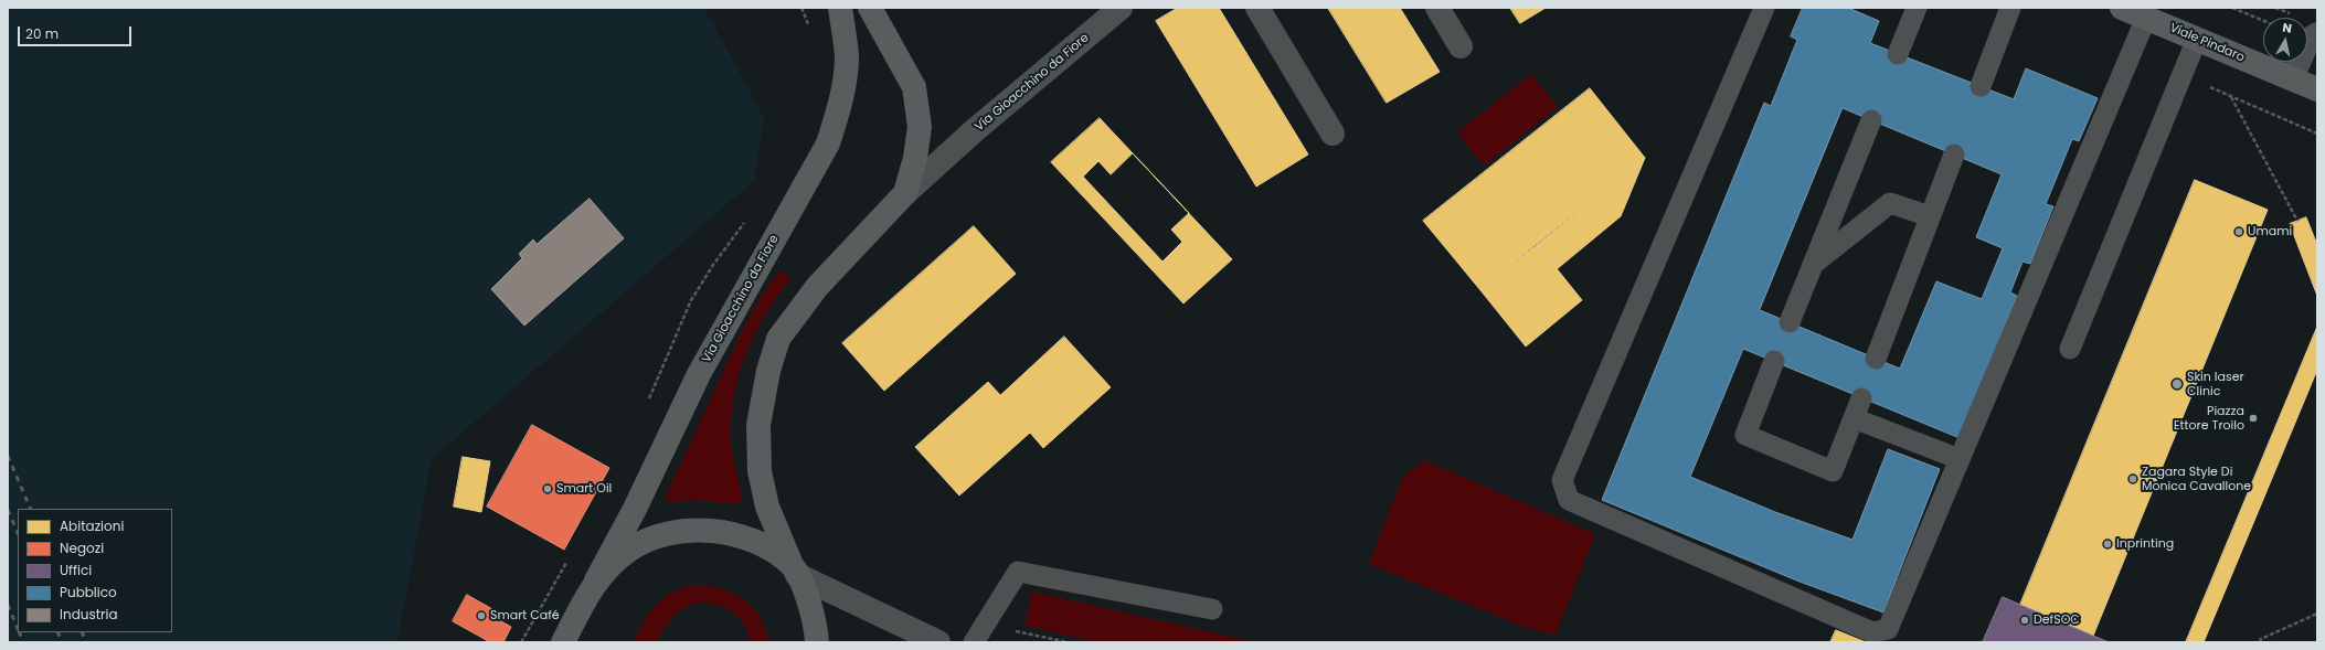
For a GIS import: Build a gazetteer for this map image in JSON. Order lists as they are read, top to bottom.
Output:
{
  "streets": {
    "street": ["Viale Pindaro", "Via Gioacchino da Fiore"]
  },
  "places": [
    "Umami",
    "Skin laser Clinic",
    "Piazza Ettore Troilo",
    "Zagara Style Di Monica Cavallone",
    "Smart Oil",
    "Inprinting",
    "Smart Café",
    "DefSOC"
  ],
  "legend": [
    "Abitazioni",
    "Negozi",
    "Uffici",
    "Pubblico",
    "Industria"
  ],
  "scale_bar": "20 m",
  "north": "top"
}
